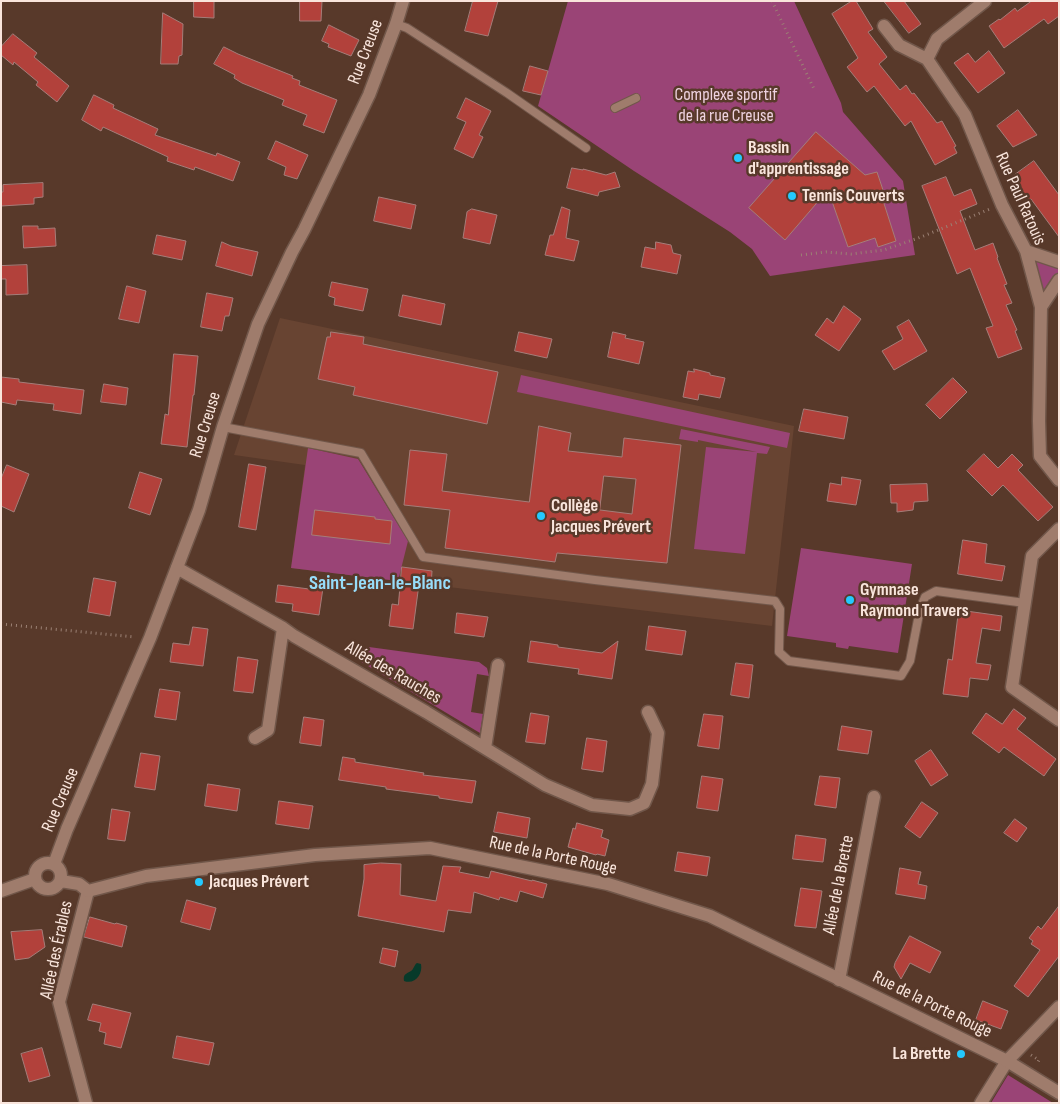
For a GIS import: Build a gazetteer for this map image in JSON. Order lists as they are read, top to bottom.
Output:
{
  "streets": {
    "street": [
      "Rue Creuse",
      "Rue Paul Ratouis",
      "Allée des Rauches",
      "Rue de la Porte Rouge",
      "Allée de la Brette",
      "Allée des Érables"
    ]
  },
  "crossings": [
    ["Rue Creuse", "Allée des Rauches"],
    ["Rue de la Porte Rouge", "Allée de la Brette"],
    ["Rue de la Porte Rouge", "Allée des Érables"]
  ],
  "districts": ["Saint-Jean-le-Blanc"],
  "parks": ["Complexe sportif de la rue Creuse"],
  "places": [
    "Bassin d'apprentissage",
    "Tennis Couverts",
    "Collège Jacques Prévert",
    "Gymnase Raymond Travers",
    "Jacques Prévert",
    "La Brette"
  ]
}
